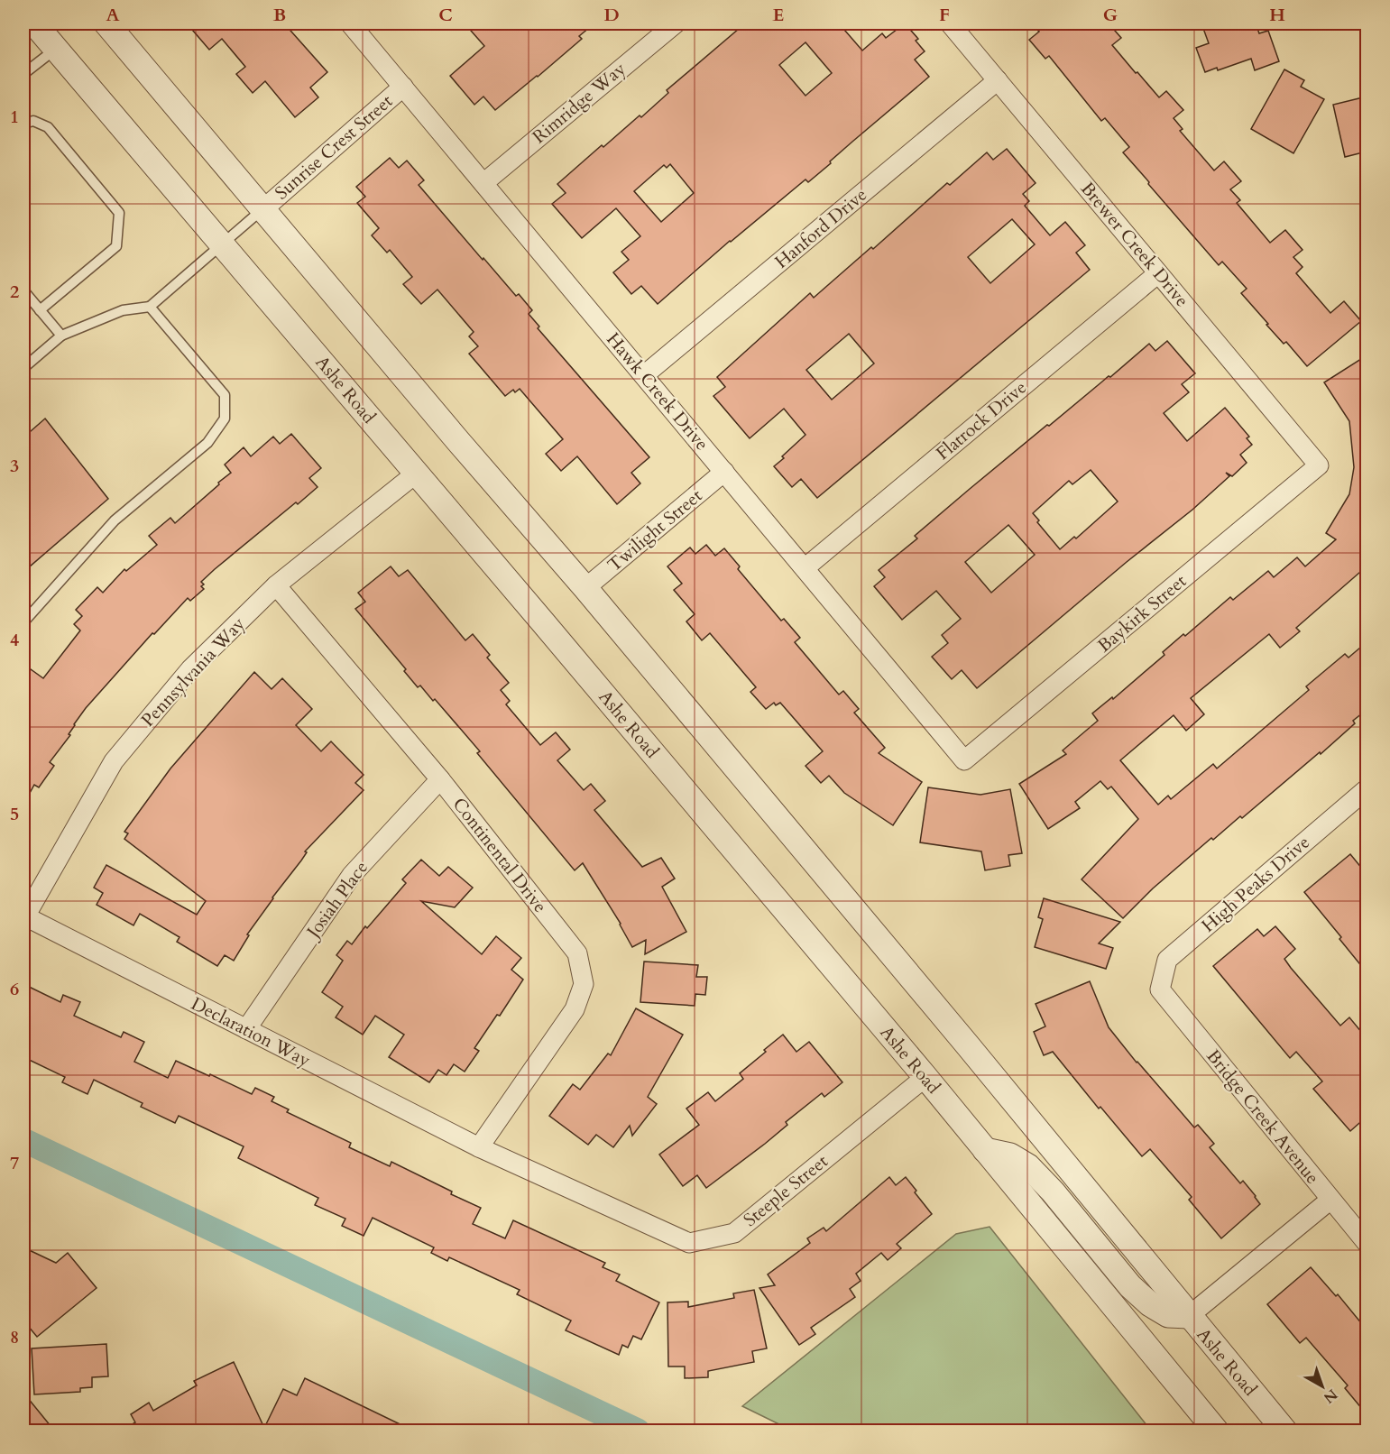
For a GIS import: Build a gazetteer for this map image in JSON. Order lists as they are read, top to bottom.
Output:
{
  "streets": {
    "street": [
      "Rimridge Way",
      "Sunrise Crest Street",
      "Hanford Drive",
      "Brewer Creek Drive",
      "Ashe Road",
      "Hawk Creek Drive",
      "Flatrock Drive",
      "Twilight Street",
      "Baykirk Street",
      "Pennsylvania Way",
      "Continental Drive",
      "High Peaks Drive",
      "Josiah Place",
      "Declaration Way",
      "Bridge Creek Avenue",
      "Steeple Street"
    ]
  },
  "crossings": [
    ["Rimridge Way", "Hawk Creek Drive"],
    ["Sunrise Crest Street", "Ashe Road"],
    ["Sunrise Crest Street", "Hawk Creek Drive"],
    ["Hanford Drive", "Brewer Creek Drive"],
    ["Hanford Drive", "Hawk Creek Drive"],
    ["Brewer Creek Drive", "Flatrock Drive"],
    ["Brewer Creek Drive", "Baykirk Street"],
    ["Ashe Road", "Twilight Street"],
    ["Ashe Road", "Pennsylvania Way"],
    ["Ashe Road", "Steeple Street"],
    ["Hawk Creek Drive", "Flatrock Drive"],
    ["Hawk Creek Drive", "Twilight Street"],
    ["Hawk Creek Drive", "Baykirk Street"],
    ["Pennsylvania Way", "Continental Drive"],
    ["Pennsylvania Way", "Declaration Way"],
    ["Continental Drive", "Josiah Place"],
    ["Continental Drive", "Declaration Way"],
    ["Continental Drive", "Steeple Street"],
    ["High Peaks Drive", "Bridge Creek Avenue"],
    ["Josiah Place", "Declaration Way"],
    ["Declaration Way", "Steeple Street"]
  ],
  "north": "bottom right",
  "grid": {
    "columns": [
      "A",
      "B",
      "C",
      "D",
      "E",
      "F",
      "G",
      "H"
    ],
    "rows": [
      "1",
      "2",
      "3",
      "4",
      "5",
      "6",
      "7",
      "8"
    ]
  }
}
